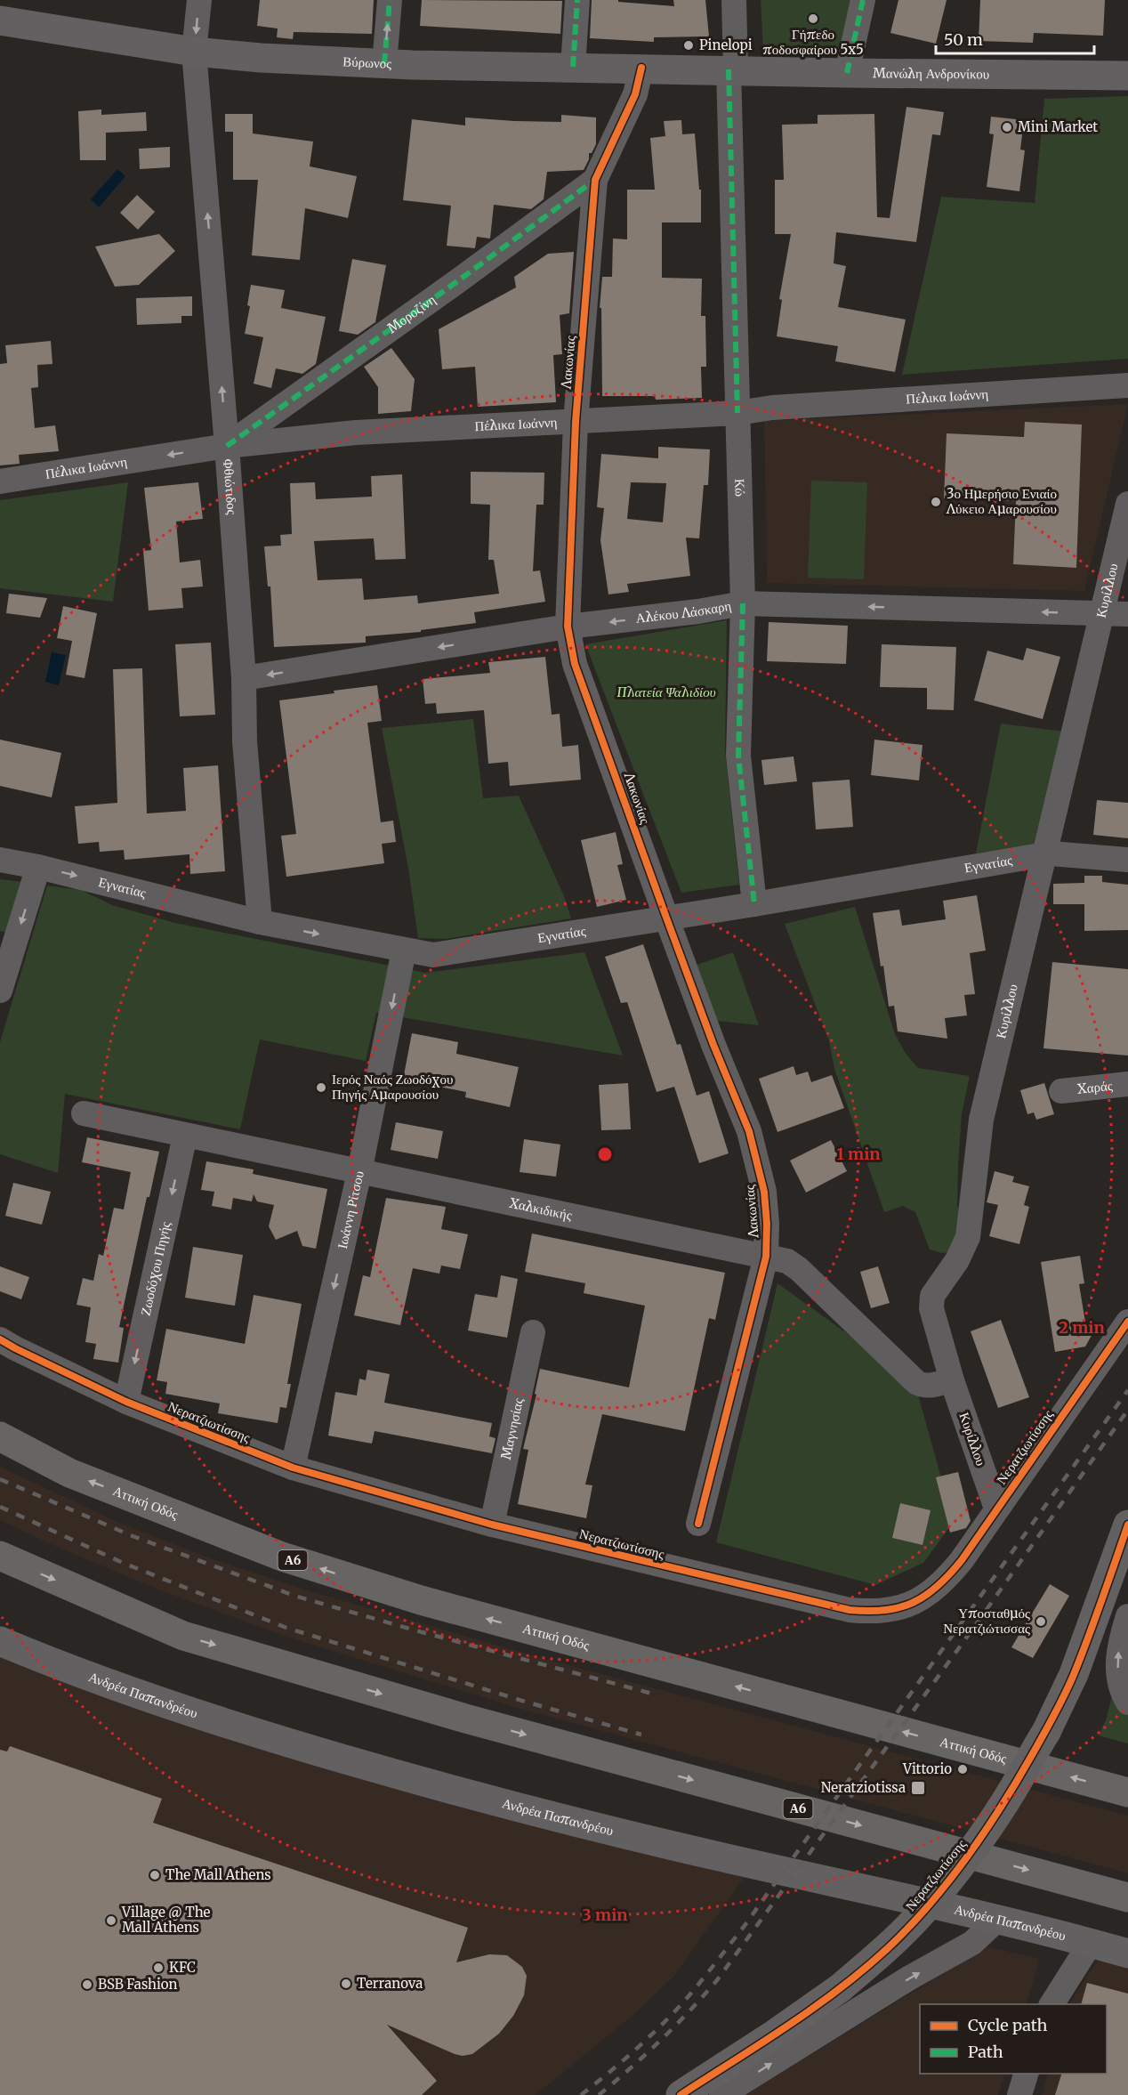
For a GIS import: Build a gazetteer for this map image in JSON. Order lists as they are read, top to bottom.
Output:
{
  "streets": {
    "highway": ["Αττική Οδός", "Α6"],
    "street": [
      "Βύρωνος",
      "Μανώλη Ανδρονίκου",
      "Μοροζίνη",
      "Λακωνίας",
      "Πέλικα Ιωάννη",
      "Φθιώτιδος",
      "Κώ",
      "Κυρίλλου",
      "Αλέκου Λάσκαρη",
      "Εγνατίας",
      "Χαράς",
      "Ιωάννη Ρίτσου",
      "Χαλκιδικής",
      "Ζωοδόχου Πηγής",
      "Νερατζιωτίσσης",
      "Μαγνησίας",
      "Ανδρέα Παπανδρέου"
    ]
  },
  "crossings": [
    ["Βύρωνος", "Μανώλη Ανδρονίκου"],
    ["Βύρωνος", "Λακωνίας"],
    ["Βύρωνος", "Φθιώτιδος"],
    ["Βύρωνος", "Κώ"],
    ["Μανώλη Ανδρονίκου", "Κώ"],
    ["Μοροζίνη", "Λακωνίας"],
    ["Μοροζίνη", "Πέλικα Ιωάννη"],
    ["Μοροζίνη", "Φθιώτιδος"],
    ["Λακωνίας", "Πέλικα Ιωάννη"],
    ["Λακωνίας", "Αλέκου Λάσκαρη"],
    ["Λακωνίας", "Εγνατίας"],
    ["Λακωνίας", "Χαλκιδικής"],
    ["Πέλικα Ιωάννη", "Φθιώτιδος"],
    ["Πέλικα Ιωάννη", "Κώ"],
    ["Φθιώτιδος", "Αλέκου Λάσκαρη"],
    ["Φθιώτιδος", "Εγνατίας"],
    ["Κώ", "Αλέκου Λάσκαρη"],
    ["Κώ", "Εγνατίας"],
    ["Κυρίλλου", "Αλέκου Λάσκαρη"],
    ["Κυρίλλου", "Εγνατίας"],
    ["Κυρίλλου", "Χαλκιδικής"],
    ["Κυρίλλου", "Νερατζιωτίσσης"],
    ["Εγνατίας", "Ιωάννη Ρίτσου"],
    ["Ιωάννη Ρίτσου", "Χαλκιδικής"],
    ["Ιωάννη Ρίτσου", "Νερατζιωτίσσης"],
    ["Χαλκιδικής", "Ζωοδόχου Πηγής"],
    ["Ζωοδόχου Πηγής", "Νερατζιωτίσσης"],
    ["Νερατζιωτίσσης", "Μαγνησίας"]
  ],
  "one_way": ["Αλέκου Λάσκαρη", "Ιωάννη Ρίτσου", "Ζωοδόχου Πηγής"],
  "parks": ["Πλατεία Ψαλιδίου"],
  "places": {
    "other": [
      "Γήπεδο ποδοσφαίρου 5x5",
      "Pinelopi",
      "Mini Market",
      "3ο Ημερήσιο Ενιαίο Λύκειο Αμαρουσίου",
      "Ιερός Ναός Ζωοδόχου Πηγής Αμαρουσίου",
      "Υποσταθμός Νερατζιώτισσας",
      "Vittorio",
      "The Mall Athens",
      "Village @ The Mall Athens",
      "KFC",
      "Terranova",
      "BSB Fashion"
    ],
    "transit": ["Neratziotissa"]
  },
  "legend": ["Cycle path", "Path"],
  "scale_bar": "50 m",
  "rings": ["1 min", "2 min", "3 min"]
}
